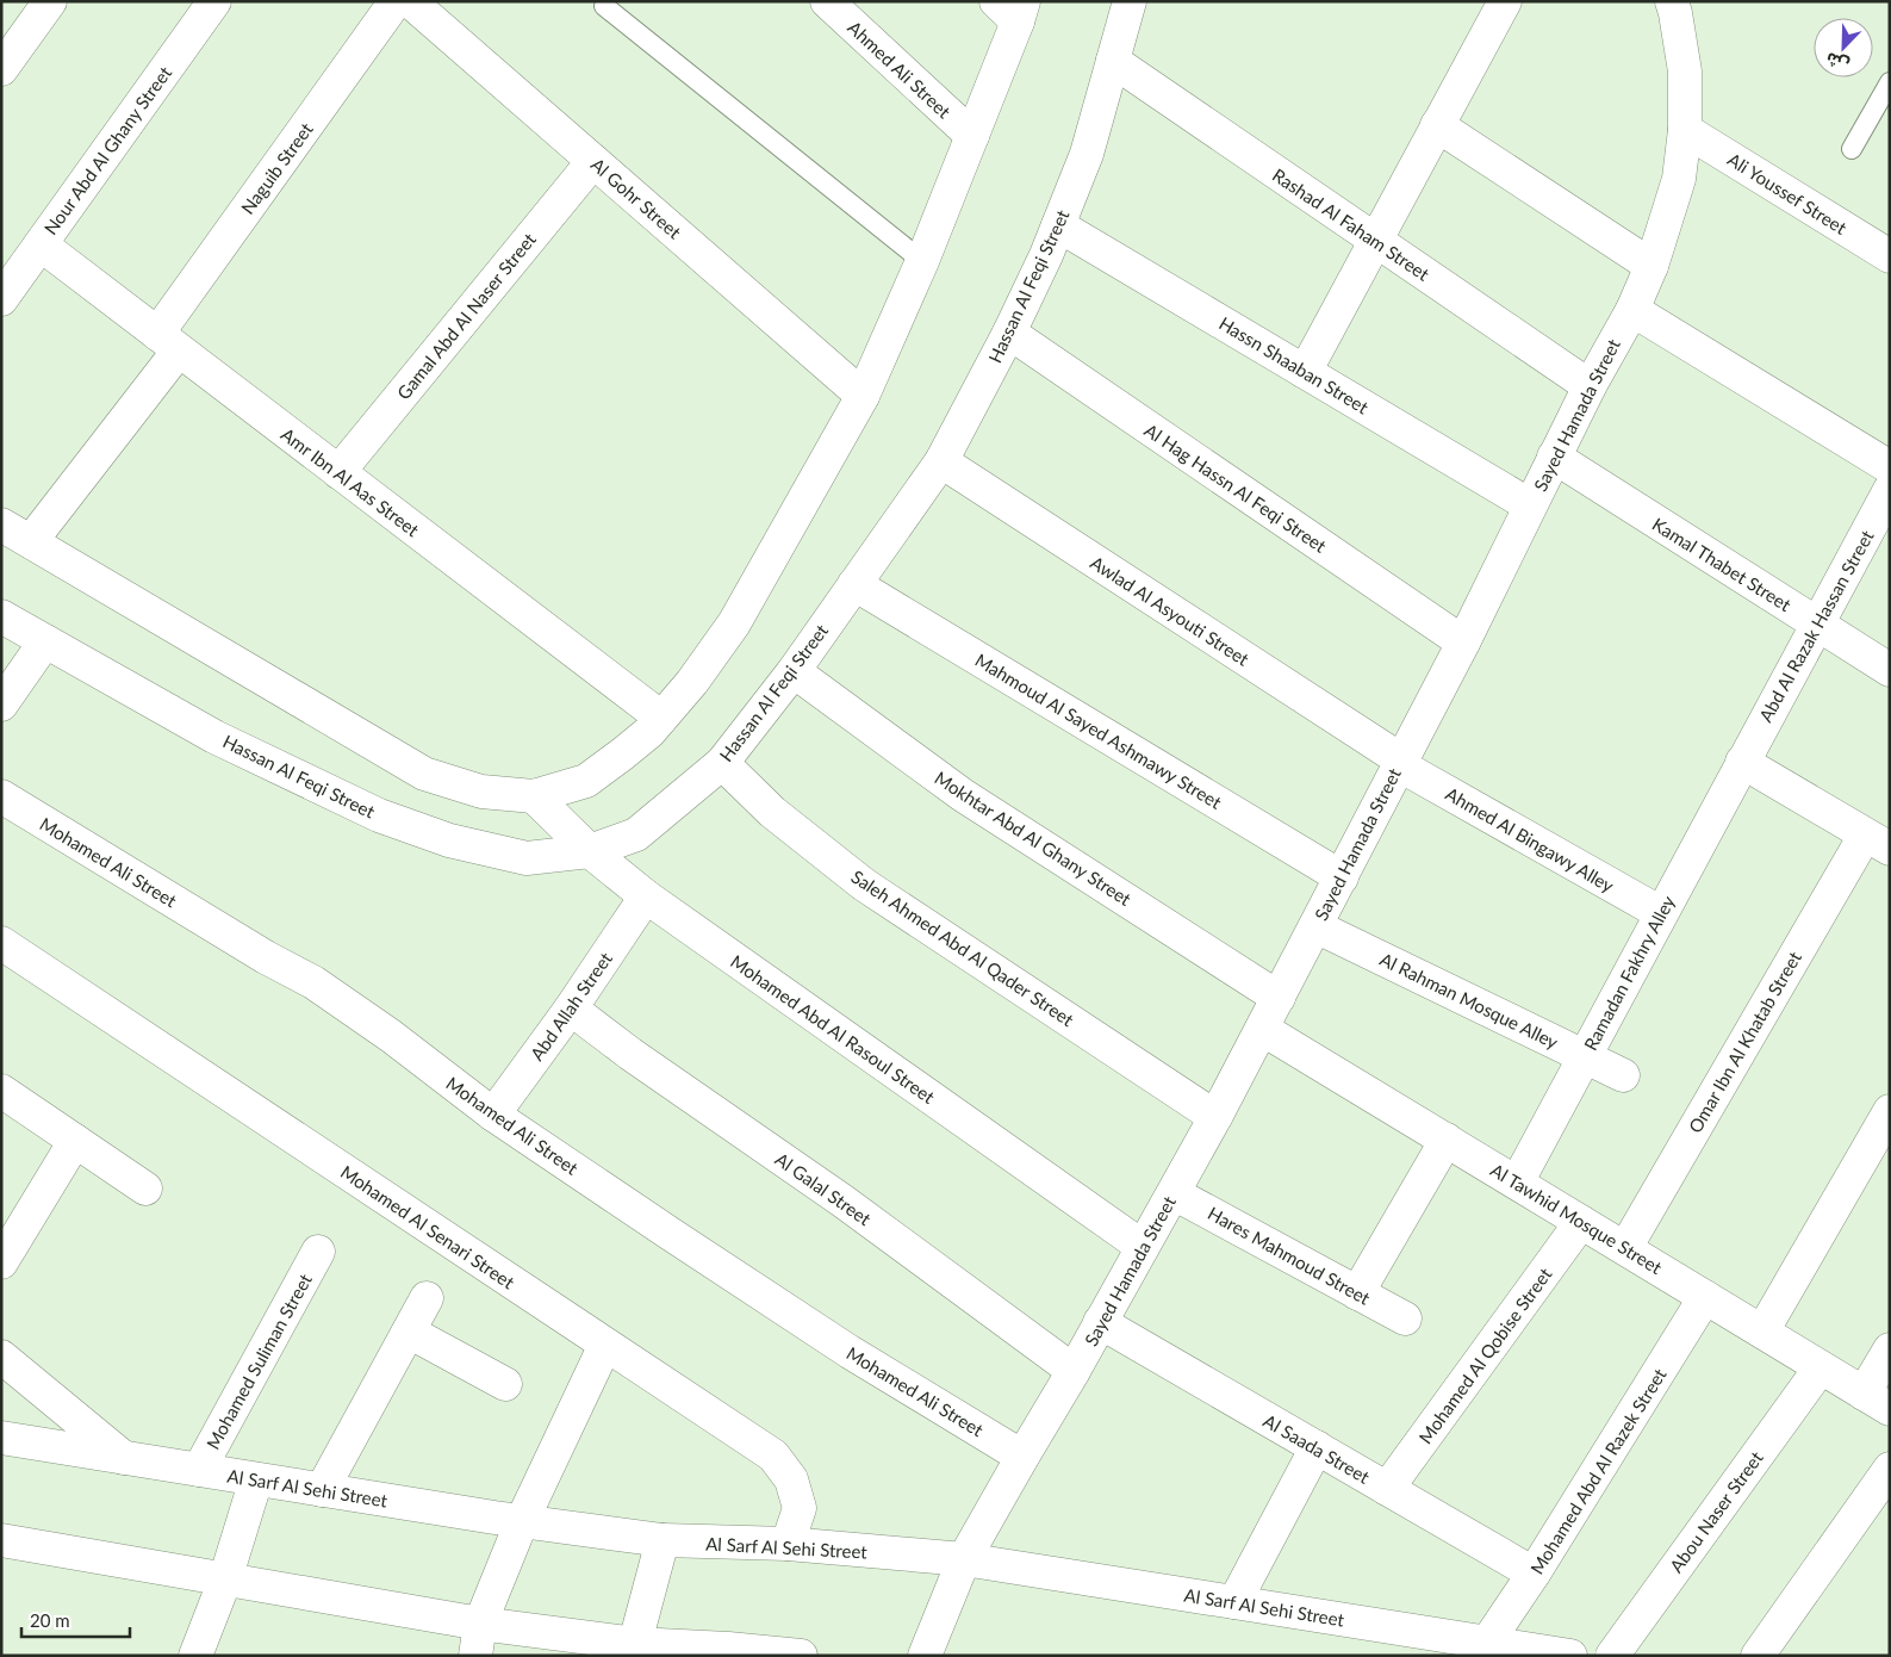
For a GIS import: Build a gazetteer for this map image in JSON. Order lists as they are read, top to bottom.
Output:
{
  "streets": {
    "street": [
      "Ahmed Ali Street",
      "Nour Abd Al Ghany Street",
      "Naguib Street",
      "Ali Youssef Street",
      "Al Gohr Street",
      "Rashad Al Faham Street",
      "Hassan Al Feqi Street",
      "Gamal Abd Al Naser Street",
      "Hassn Shaaban Street",
      "Sayed Hamada Street",
      "Amr Ibn Al Aas Street",
      "Al Hag Hassn Al Feqi Street",
      "Kamal Thabet Street",
      "Awlad Al Asyouti Street",
      "Abd Al Razak Hassan Street",
      "Mahmoud Al Sayed Ashmawy Street",
      "Mokhtar Abd Al Ghany Street",
      "Ahmed Al Bingawy Alley",
      "Mohamed Ali Street",
      "Saleh Ahmed Abd Al Qader Street",
      "Ramadan Fakhry Alley",
      "Al Rahman Mosque Alley",
      "Abd Allah Street",
      "Mohamed Abd Al Rasoul Street",
      "Omar Ibn Al Khatab Street",
      "Al Galal Street",
      "Al Tawhid Mosque Street",
      "Mohamed Al Senari Street",
      "Hares Mahmoud Street",
      "Mohamed Al Qobise Street",
      "Mohamed Suliman Street",
      "Al Saada Street",
      "Mohamed Abd Al Razek Street",
      "Al Sarf Al Sehi Street",
      "Abou Naser Street"
    ]
  },
  "crossings": [
    ["Nour Abd Al Ghany Street", "Amr Ibn Al Aas Street"],
    ["Naguib Street", "Amr Ibn Al Aas Street"],
    ["Ali Youssef Street", "Sayed Hamada Street"],
    ["Al Gohr Street", "Gamal Abd Al Naser Street"],
    ["Rashad Al Faham Street", "Hassan Al Feqi Street"],
    ["Rashad Al Faham Street", "Sayed Hamada Street"],
    ["Hassan Al Feqi Street", "Hassn Shaaban Street"],
    ["Hassan Al Feqi Street", "Al Hag Hassn Al Feqi Street"],
    ["Hassan Al Feqi Street", "Awlad Al Asyouti Street"],
    ["Hassan Al Feqi Street", "Mahmoud Al Sayed Ashmawy Street"],
    ["Hassan Al Feqi Street", "Mokhtar Abd Al Ghany Street"],
    ["Hassan Al Feqi Street", "Saleh Ahmed Abd Al Qader Street"],
    ["Hassan Al Feqi Street", "Mohamed Abd Al Rasoul Street"],
    ["Gamal Abd Al Naser Street", "Amr Ibn Al Aas Street"],
    ["Hassn Shaaban Street", "Sayed Hamada Street"],
    ["Sayed Hamada Street", "Al Hag Hassn Al Feqi Street"],
    ["Sayed Hamada Street", "Kamal Thabet Street"],
    ["Sayed Hamada Street", "Awlad Al Asyouti Street"],
    ["Sayed Hamada Street", "Mahmoud Al Sayed Ashmawy Street"],
    ["Sayed Hamada Street", "Mokhtar Abd Al Ghany Street"],
    ["Sayed Hamada Street", "Ahmed Al Bingawy Alley"],
    ["Sayed Hamada Street", "Mohamed Ali Street"],
    ["Sayed Hamada Street", "Saleh Ahmed Abd Al Qader Street"],
    ["Sayed Hamada Street", "Al Rahman Mosque Alley"],
    ["Sayed Hamada Street", "Mohamed Abd Al Rasoul Street"],
    ["Sayed Hamada Street", "Al Galal Street"],
    ["Sayed Hamada Street", "Al Tawhid Mosque Street"],
    ["Sayed Hamada Street", "Hares Mahmoud Street"],
    ["Sayed Hamada Street", "Al Saada Street"],
    ["Sayed Hamada Street", "Al Sarf Al Sehi Street"],
    ["Kamal Thabet Street", "Abd Al Razak Hassan Street"],
    ["Awlad Al Asyouti Street", "Ahmed Al Bingawy Alley"],
    ["Abd Al Razak Hassan Street", "Ramadan Fakhry Alley"],
    ["Ahmed Al Bingawy Alley", "Ramadan Fakhry Alley"],
    ["Mohamed Ali Street", "Abd Allah Street"],
    ["Ramadan Fakhry Alley", "Al Rahman Mosque Alley"],
    ["Ramadan Fakhry Alley", "Al Tawhid Mosque Street"],
    ["Abd Allah Street", "Mohamed Abd Al Rasoul Street"],
    ["Abd Allah Street", "Al Galal Street"],
    ["Omar Ibn Al Khatab Street", "Al Tawhid Mosque Street"],
    ["Al Tawhid Mosque Street", "Mohamed Al Qobise Street"],
    ["Al Tawhid Mosque Street", "Mohamed Abd Al Razek Street"],
    ["Al Tawhid Mosque Street", "Abou Naser Street"],
    ["Mohamed Al Senari Street", "Al Sarf Al Sehi Street"],
    ["Mohamed Al Qobise Street", "Al Saada Street"],
    ["Mohamed Suliman Street", "Al Sarf Al Sehi Street"],
    ["Al Saada Street", "Mohamed Abd Al Razek Street"],
    ["Mohamed Abd Al Razek Street", "Al Sarf Al Sehi Street"]
  ],
  "scale_bar": "20 m",
  "north": "bottom left"
}
